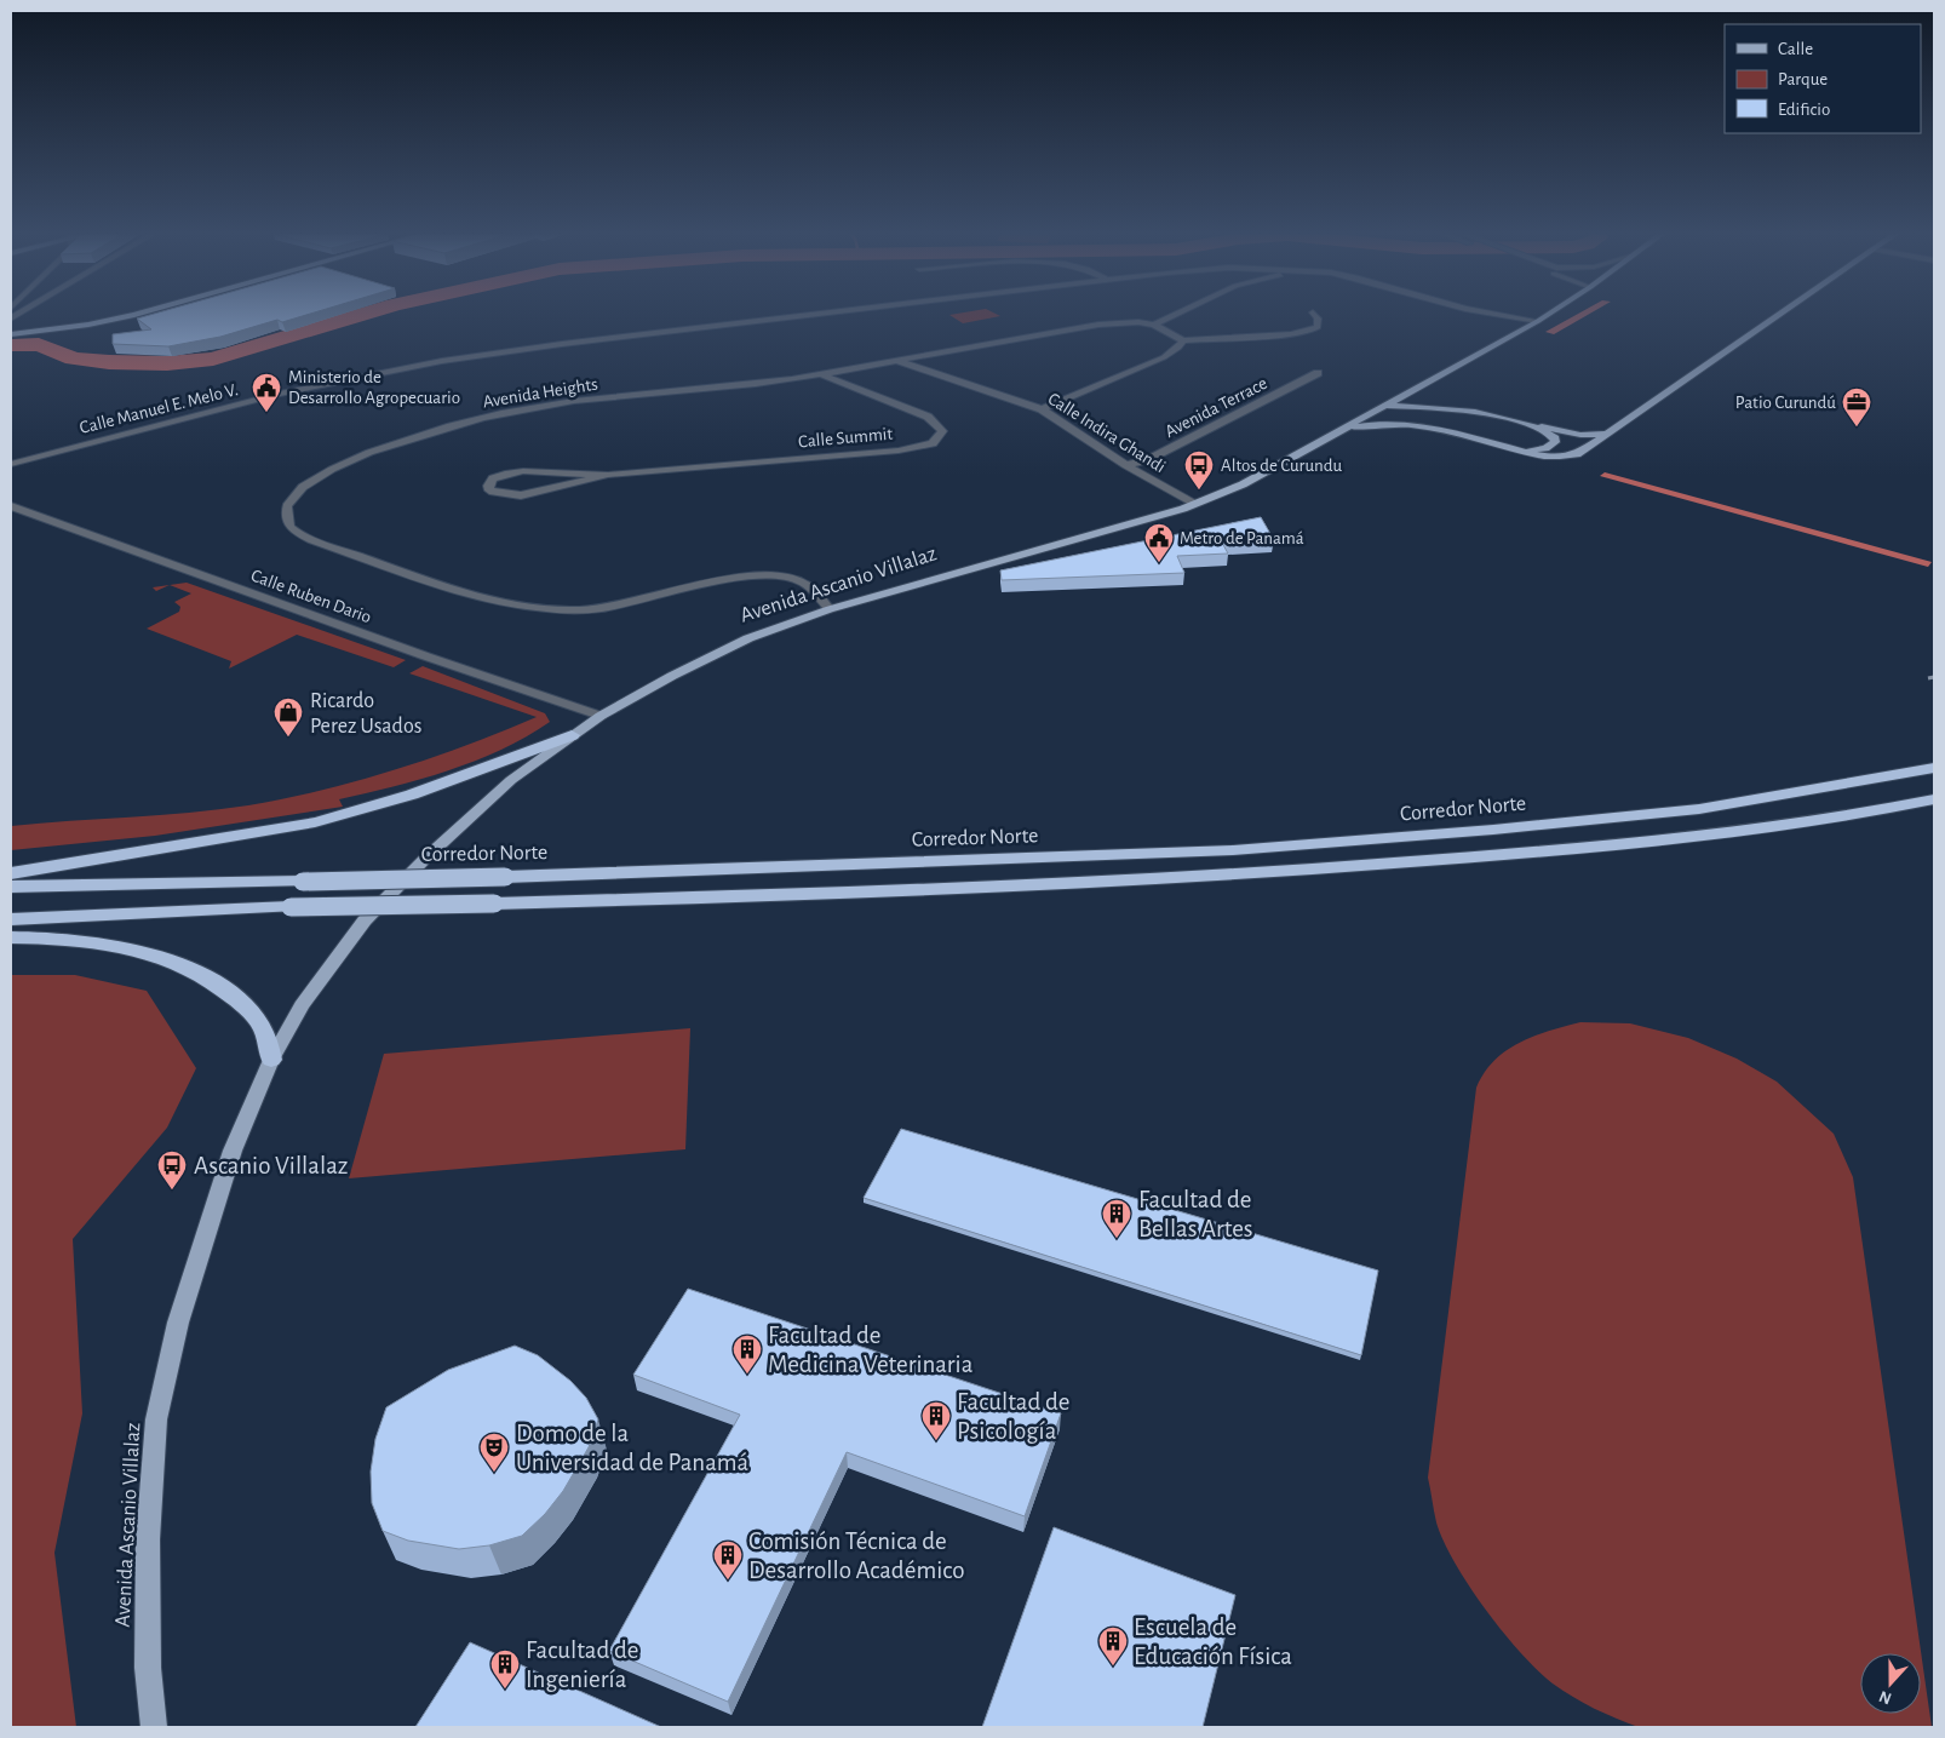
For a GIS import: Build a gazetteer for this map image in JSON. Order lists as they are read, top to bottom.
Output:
{
  "streets": {
    "highway": ["Corredor Norte"],
    "main road": ["Avenida Ascanio Villalaz"],
    "street": [
      "Avenida Heights",
      "Avenida Terrace",
      "Calle Manuel E. Melo V.",
      "Calle Indira Ghandi",
      "Calle Summit",
      "Calle Ruben Dario"
    ]
  },
  "crossings": [
    ["Avenida Heights", "Calle Indira Ghandi"],
    ["Avenida Heights", "Calle Summit"],
    ["Avenida Heights", "Avenida Ascanio Villalaz"],
    ["Avenida Terrace", "Calle Indira Ghandi"],
    ["Calle Manuel E. Melo V.", "Avenida Ascanio Villalaz"],
    ["Calle Indira Ghandi", "Avenida Ascanio Villalaz"],
    ["Avenida Ascanio Villalaz", "Calle Ruben Dario"]
  ],
  "places": {
    "public building": ["Ministerio de Desarrollo Agropecuario", "Metro de Panamá"],
    "office": ["Patio Curundú"],
    "bus stop": ["Altos de Curundu", "Ascanio Villalaz"],
    "shop": ["Ricardo Perez Usados"],
    "building": [
      "Facultad de Bellas Artes",
      "Facultad de Medicina Veterinaria",
      "Facultad de Psicología",
      "Comisión Técnica de Desarrollo Académico",
      "Escuela de Educación Física",
      "Facultad de Ingeniería"
    ],
    "theatre": ["Domo de la Universidad de Panamá"]
  },
  "legend": ["Calle", "Parque", "Edificio"],
  "north": "bottom"
}
